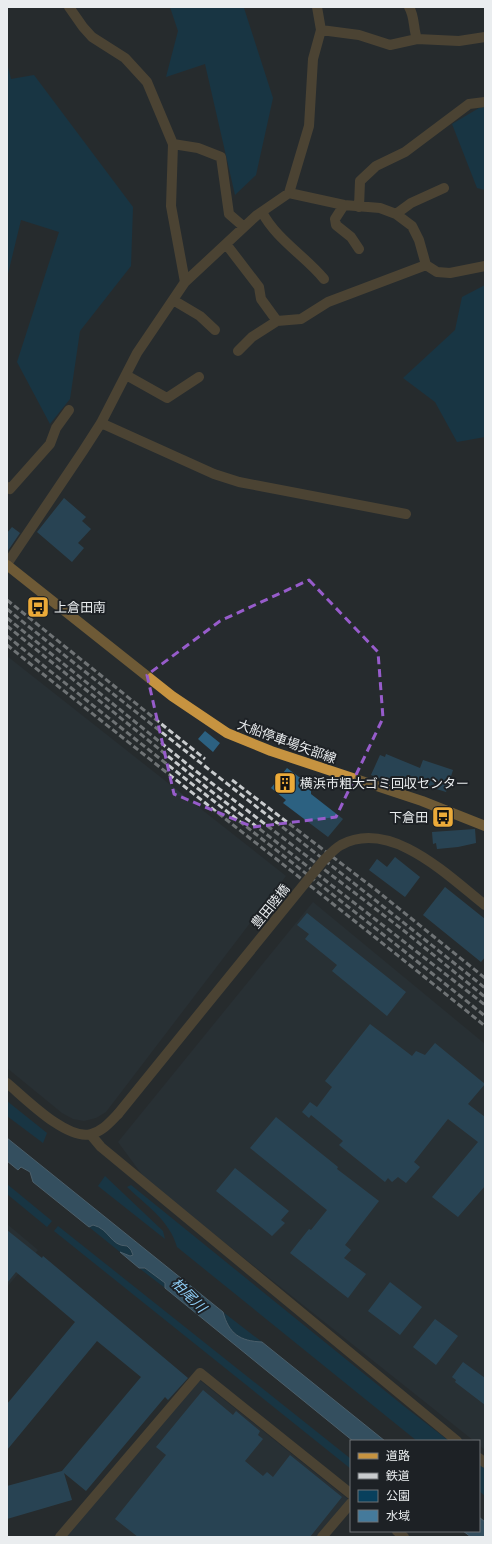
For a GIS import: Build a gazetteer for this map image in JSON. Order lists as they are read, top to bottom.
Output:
{
  "streets": {
    "main road": ["大船停車場矢部線"],
    "street": ["豊田陸橋"]
  },
  "water": ["柏尾川"],
  "places": {
    "bus stop": ["上倉田南", "下倉田"],
    "building": ["横浜市粗大ゴミ回収センター"]
  },
  "legend": [
    "道路",
    "鉄道",
    "公園",
    "水域"
  ]
}
